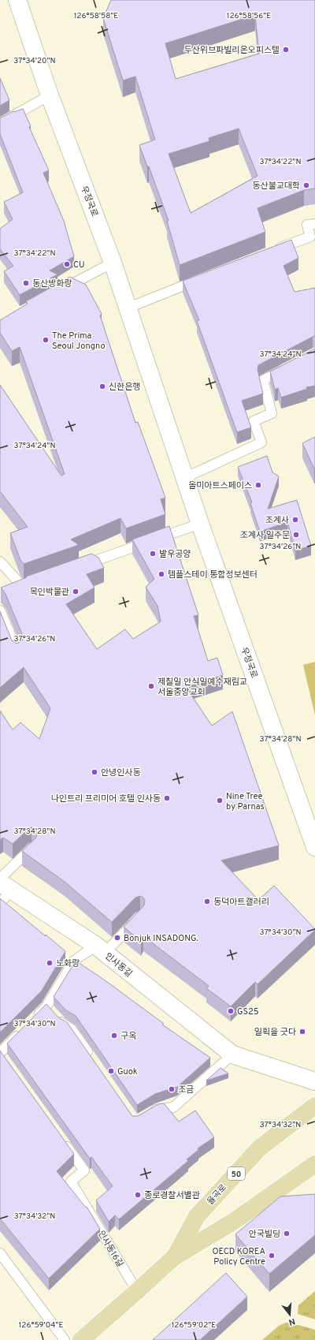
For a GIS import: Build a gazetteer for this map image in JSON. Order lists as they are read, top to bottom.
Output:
{
  "streets": {
    "main road": [
      "우정국로",
      "인사동길",
      "50",
      "율곡로"
    ],
    "lane": ["인사동16길"]
  },
  "crossings": [
    ["율곡로", "인사동16길"]
  ],
  "places": [
    "두산위브파빌리온오피스텔",
    "동산불교대학",
    "CU",
    "동산방화랑",
    "The Prima Seoul Jongno",
    "신한은행",
    "올미아트스페이스",
    "조계사",
    "조계사 일주문",
    "발우공양",
    "템플스테이 통합정보센터",
    "목인박물관",
    "제칠일 안식일예수재림교 서울중앙교회",
    "안녕인사동",
    "나인트리 프리미어 호텔 인사동",
    "Nine Tree by Parnas",
    "동덕아트갤러리",
    "Bonjuk INSADONG.",
    "노화랑",
    "GS25",
    "일획을 긋다",
    "구옥",
    "Guok",
    "조금",
    "종로경찰서별관",
    "안국빌딩",
    "OECD KOREA Policy Centre"
  ],
  "north": "bottom",
  "coordinates": [
    "126°58'58\"E",
    "126°58'56\"E",
    "37°34'20\"N",
    "37°34'22\"N",
    "37°34'24\"N",
    "37°34'26\"N",
    "37°34'28\"N",
    "37°34'30\"N",
    "37°34'32\"N",
    "126°59'04\"E",
    "126°59'02\"E"
  ]
}
